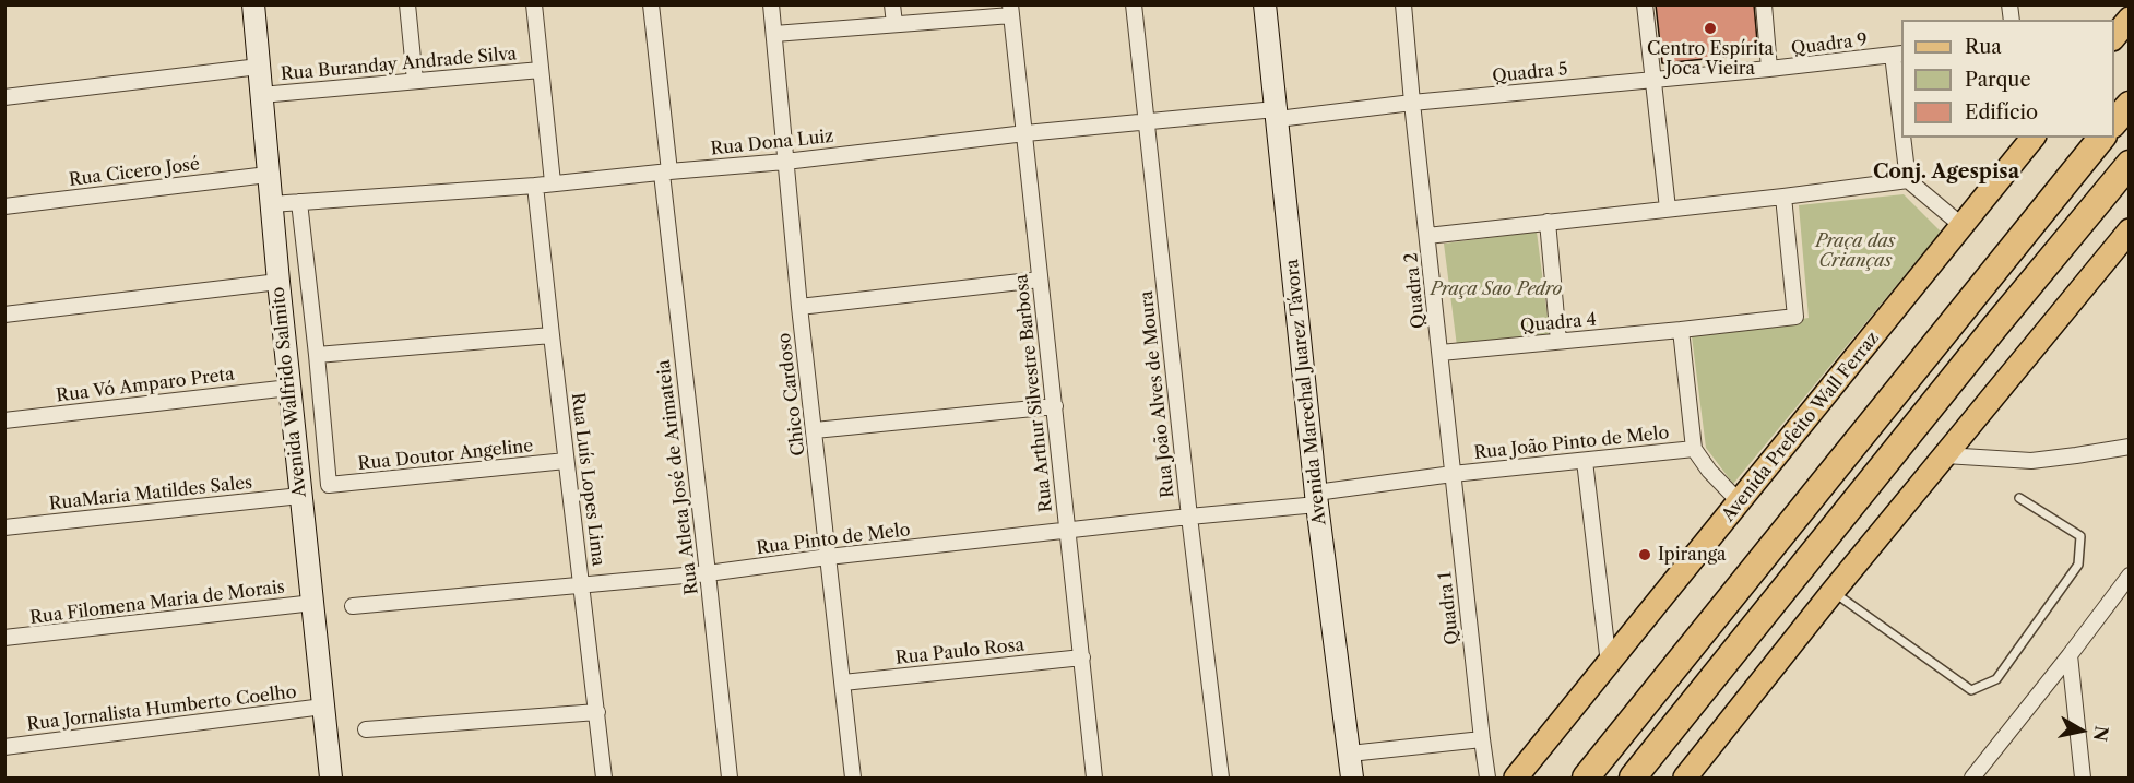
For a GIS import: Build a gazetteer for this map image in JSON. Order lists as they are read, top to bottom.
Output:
{
  "streets": {
    "main road": ["Avenida Prefeito Wall Ferraz"],
    "street": [
      "Quadra 9",
      "Rua Buranday Andrade Silva",
      "Quadra 5",
      "Rua Dona Luiz",
      "Rua Cicero José",
      "Quadra 2",
      "Quadra 4",
      "Rua Vó Amparo Preta",
      "Avenida Walfrido Salmito",
      "Avenida Marechal Juarez Távora",
      "Rua Arthur Silvestre Barbosa",
      "Chico Cardoso",
      "Rua João Alves de Moura",
      "Rua João Pinto de Melo",
      "Rua Doutor Angeline",
      "Rua Atleta José de Arimateia",
      "Rua Luís Lopes Lima",
      "RuaMaria Matildes Sales",
      "Rua Pinto de Melo",
      "Rua Filomena Maria de Morais",
      "Quadra 1",
      "Rua Paulo Rosa",
      "Rua Jornalista Humberto Coelho"
    ]
  },
  "crossings": [
    ["Quadra 9", "Quadra 5"],
    ["Rua Buranday Andrade Silva", "Avenida Walfrido Salmito"],
    ["Quadra 5", "Rua Dona Luiz"],
    ["Quadra 5", "Quadra 2"],
    ["Rua Dona Luiz", "Quadra 2"],
    ["Rua Dona Luiz", "Avenida Walfrido Salmito"],
    ["Rua Dona Luiz", "Avenida Marechal Juarez Távora"],
    ["Rua Dona Luiz", "Rua Arthur Silvestre Barbosa"],
    ["Rua Dona Luiz", "Chico Cardoso"],
    ["Rua Dona Luiz", "Rua João Alves de Moura"],
    ["Rua Dona Luiz", "Rua Atleta José de Arimateia"],
    ["Rua Dona Luiz", "Rua Luís Lopes Lima"],
    ["Rua Cicero José", "Avenida Walfrido Salmito"],
    ["Quadra 2", "Quadra 4"],
    ["Quadra 2", "Rua João Pinto de Melo"],
    ["Quadra 2", "Rua Pinto de Melo"],
    ["Quadra 2", "Quadra 1"],
    ["Rua Vó Amparo Preta", "Avenida Walfrido Salmito"],
    ["Avenida Walfrido Salmito", "RuaMaria Matildes Sales"],
    ["Avenida Walfrido Salmito", "Rua Filomena Maria de Morais"],
    ["Avenida Walfrido Salmito", "Rua Jornalista Humberto Coelho"],
    ["Avenida Marechal Juarez Távora", "Rua Pinto de Melo"],
    ["Rua Arthur Silvestre Barbosa", "Rua Pinto de Melo"],
    ["Rua Arthur Silvestre Barbosa", "Rua Paulo Rosa"],
    ["Chico Cardoso", "Rua Pinto de Melo"],
    ["Chico Cardoso", "Rua Paulo Rosa"],
    ["Rua João Alves de Moura", "Rua Pinto de Melo"],
    ["Rua João Pinto de Melo", "Rua Pinto de Melo"],
    ["Rua João Pinto de Melo", "Quadra 1"],
    ["Rua Doutor Angeline", "Rua Luís Lopes Lima"],
    ["Rua Atleta José de Arimateia", "Rua Pinto de Melo"],
    ["Rua Luís Lopes Lima", "Rua Pinto de Melo"],
    ["Rua Pinto de Melo", "Quadra 1"]
  ],
  "districts": ["Conj. Agespisa"],
  "parks": ["Praça das Crianças", "Praça Sao Pedro"],
  "places": ["Centro Espírita Joca Vieira", "Ipiranga"],
  "legend": ["Rua", "Parque", "Edifício"],
  "north": "right"
}
